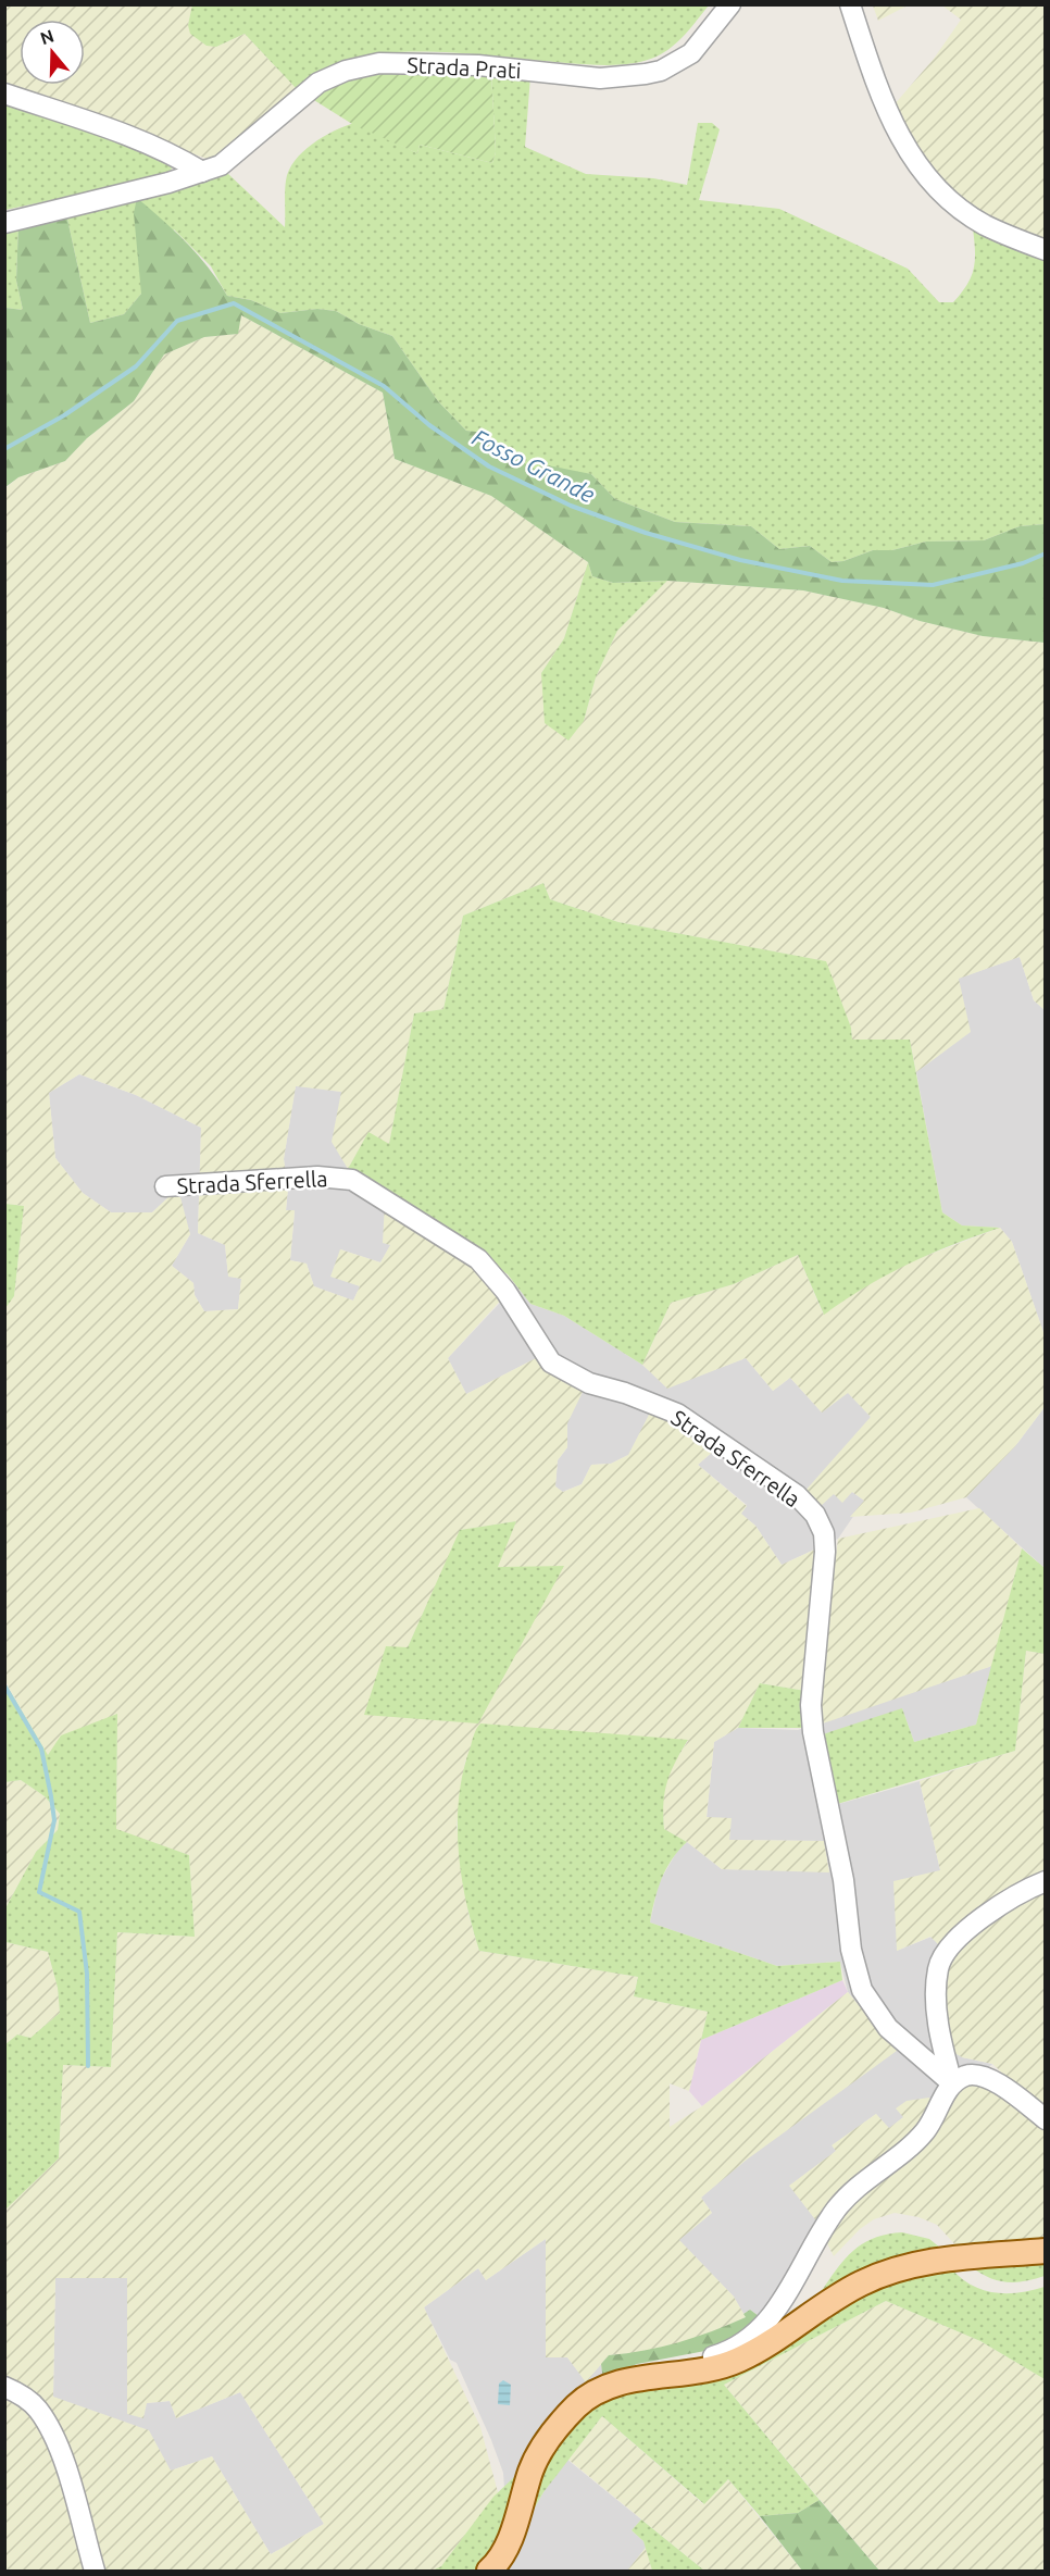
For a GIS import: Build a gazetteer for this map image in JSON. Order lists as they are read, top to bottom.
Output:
{
  "streets": {
    "street": ["Strada Prati", "Strada Sferrella"]
  },
  "water": ["Fosso Grande"],
  "north": "top"
}
